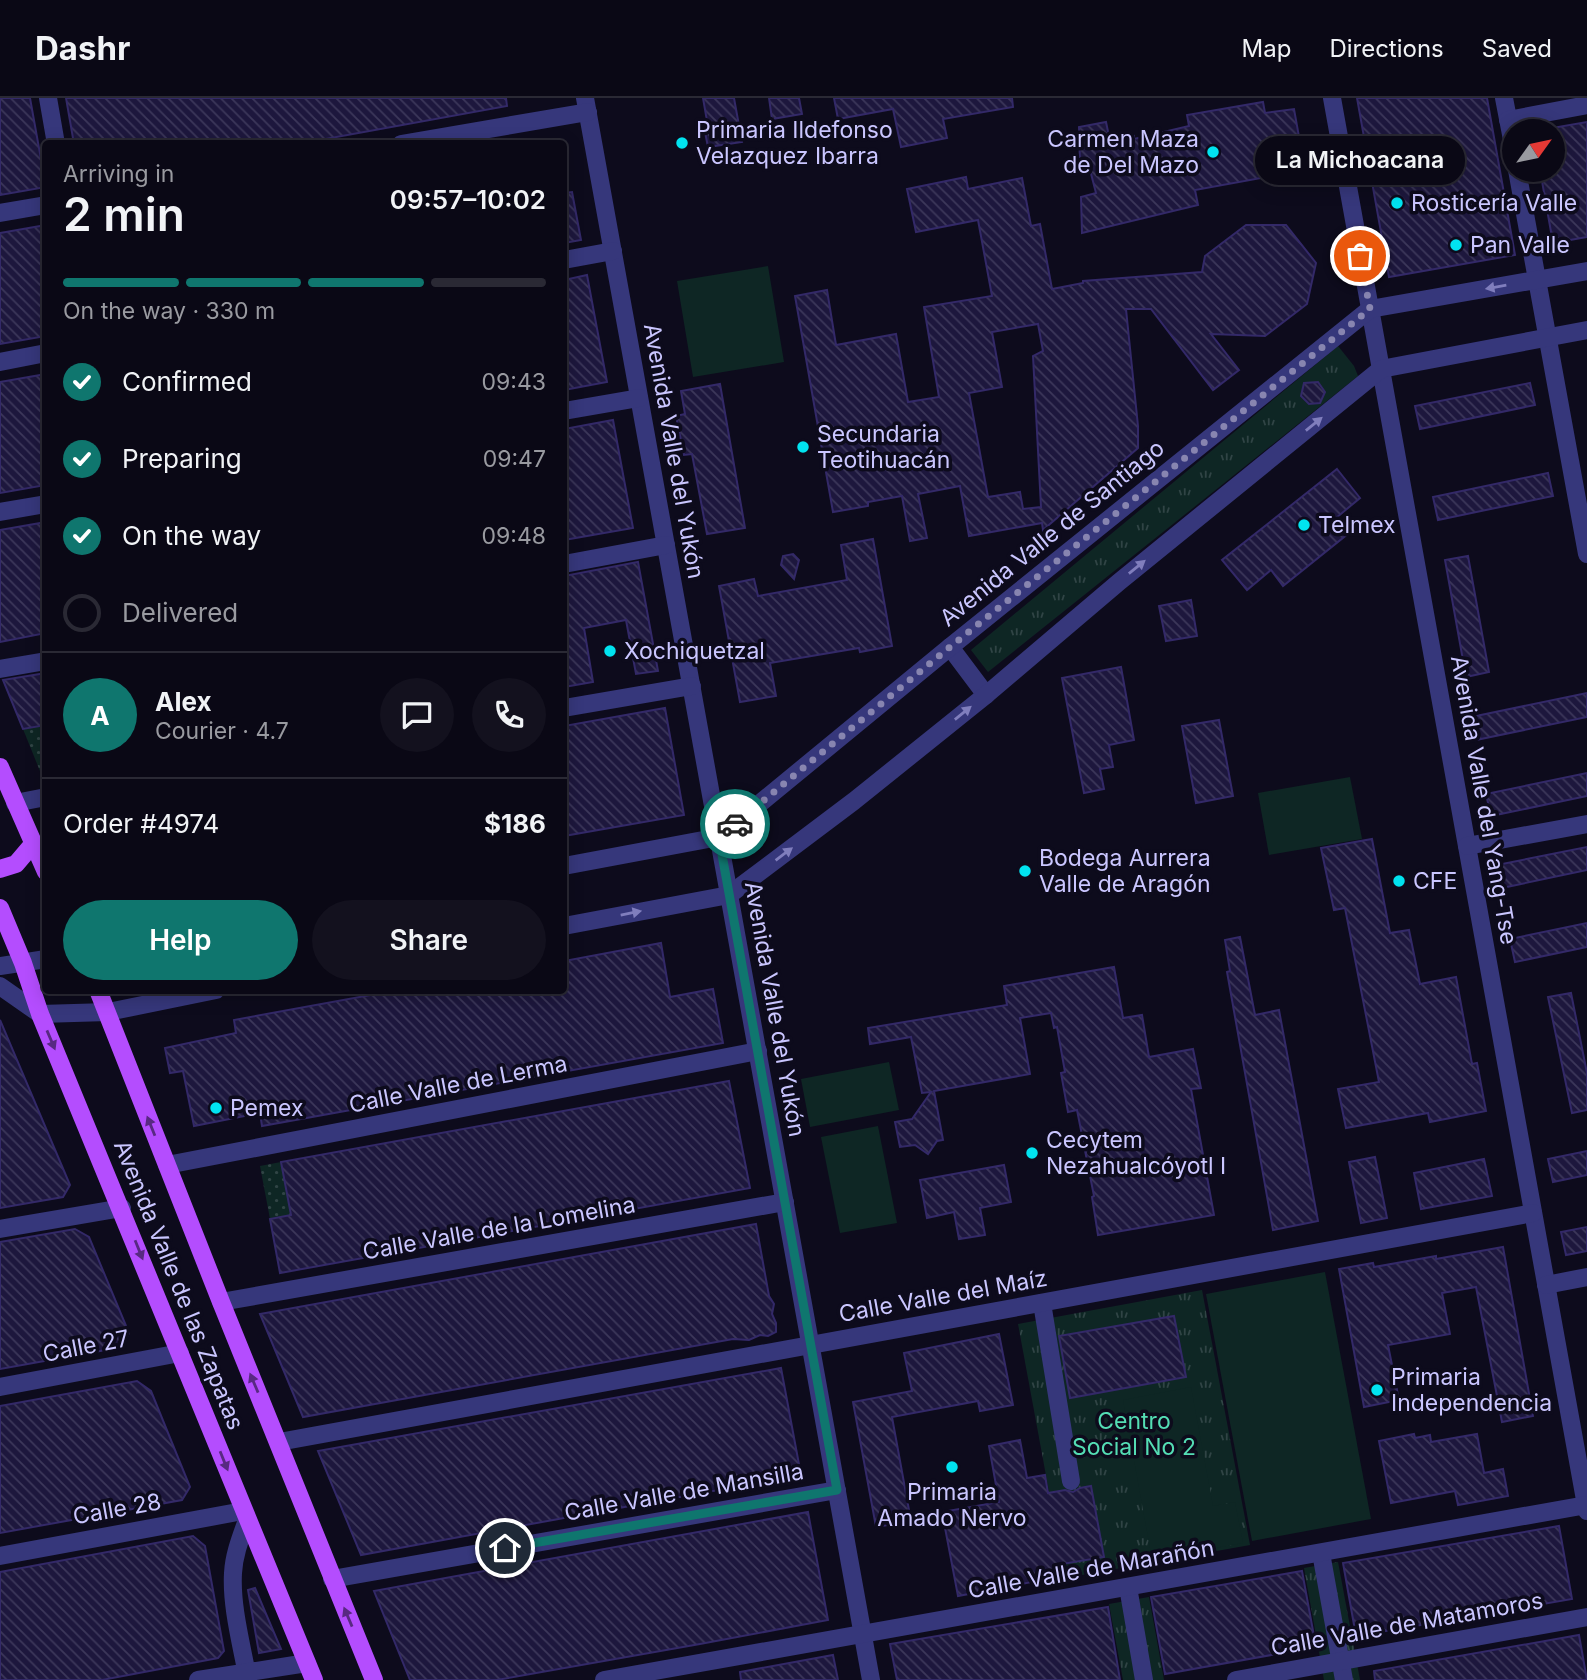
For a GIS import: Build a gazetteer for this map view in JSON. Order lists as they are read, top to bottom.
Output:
{
  "streets": {
    "main road": ["Avenida Valle de las Zapatas"],
    "street": [
      "Avenida Valle del Yukón",
      "Avenida Valle de Santiago",
      "Avenida Valle del Yang-Tse",
      "Calle Valle de Lerma",
      "Calle Valle de la Lomelina",
      "Calle Valle del Maíz",
      "Calle 27",
      "Calle Valle de Mansilla",
      "Calle 28",
      "Calle Valle de Marañón",
      "Calle Valle de Matamoros"
    ]
  },
  "crossings": [
    ["Avenida Valle del Yukón", "Avenida Valle de Santiago"],
    ["Avenida Valle del Yukón", "Calle Valle de Lerma"],
    ["Avenida Valle del Yukón", "Calle Valle de la Lomelina"],
    ["Avenida Valle del Yukón", "Calle Valle del Maíz"],
    ["Avenida Valle del Yukón", "Calle Valle de Mansilla"],
    ["Avenida Valle del Yukón", "Calle Valle de Marañón"],
    ["Avenida Valle de Santiago", "Avenida Valle del Yang-Tse"],
    ["Avenida Valle del Yang-Tse", "Calle Valle del Maíz"],
    ["Avenida Valle del Yang-Tse", "Calle Valle de Marañón"],
    ["Calle Valle de Lerma", "Avenida Valle de las Zapatas"],
    ["Calle Valle de la Lomelina", "Avenida Valle de las Zapatas"],
    ["Avenida Valle de las Zapatas", "Calle Valle del Maíz"],
    ["Avenida Valle de las Zapatas", "Calle 27"],
    ["Avenida Valle de las Zapatas", "Calle Valle de Mansilla"],
    ["Avenida Valle de las Zapatas", "Calle 28"]
  ],
  "parks": ["Centro Social No 2"],
  "places": [
    "Primaria Ildefonso Velazquez Ibarra",
    "Carmen Maza de Del Mazo",
    "Rosticería Valle",
    "Pan Valle",
    "La Michoacana",
    "Secundaria Teotihuacán",
    "Telmex",
    "Xochiquetzal",
    "Bodega Aurrera Valle de Aragón",
    "CFE",
    "Pemex",
    "Cecytem Nezahualcóyotl I",
    "Primaria Independencia",
    "Primaria Amado Nervo"
  ],
  "north": "top right",
  "page": {
    "header": "Dashr",
    "nav": ["Map", "Directions", "Saved"],
    "bubble": "La Michoacana",
    "heading": ["2 min", "Arriving in", "09:57–10:02"],
    "panel": [
      "Alex",
      "Courier · 4.7",
      "Order #4974",
      "$186"
    ],
    "bar": "On the way · 330 m",
    "list": [
      ["Confirmed", "09:43"],
      ["Preparing", "09:47"],
      ["On the way", "09:48"],
      "Delivered"
    ],
    "round": "A",
    "buttons": ["Help", "Share"]
  }
}
